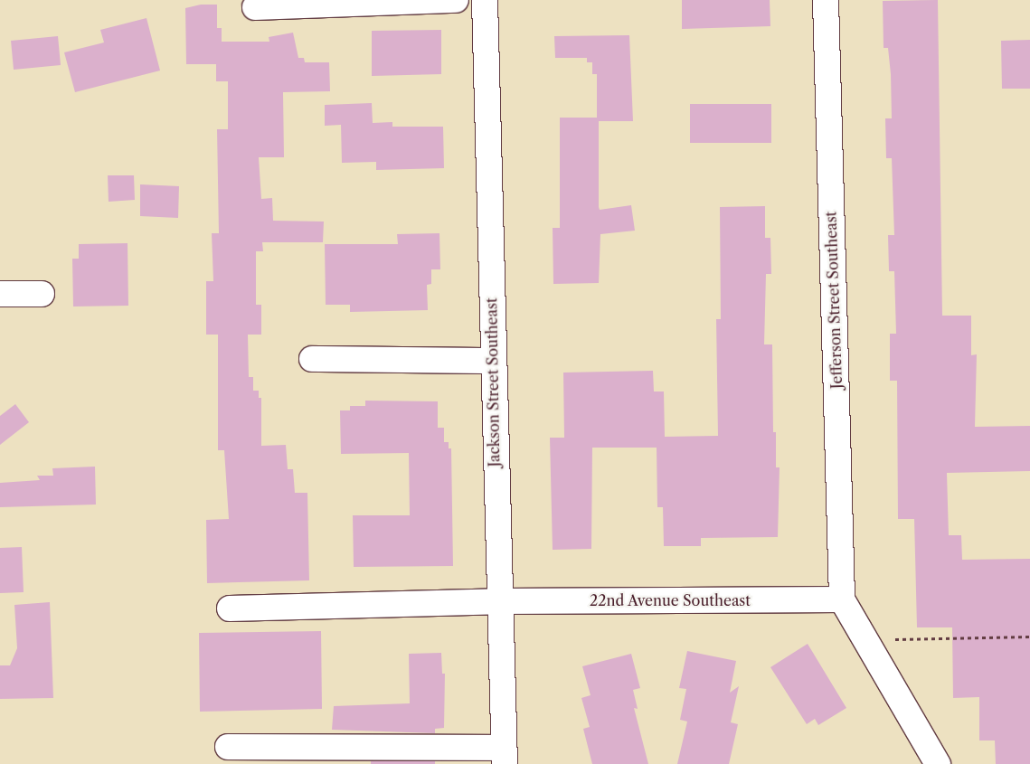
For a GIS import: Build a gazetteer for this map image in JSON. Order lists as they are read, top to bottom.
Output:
{
  "streets": {
    "street": ["Jefferson Street Southeast", "Jackson Street Southeast", "22nd Avenue Southeast"]
  },
  "crossings": [
    ["Jefferson Street Southeast", "22nd Avenue Southeast"],
    ["Jackson Street Southeast", "22nd Avenue Southeast"]
  ]
}
